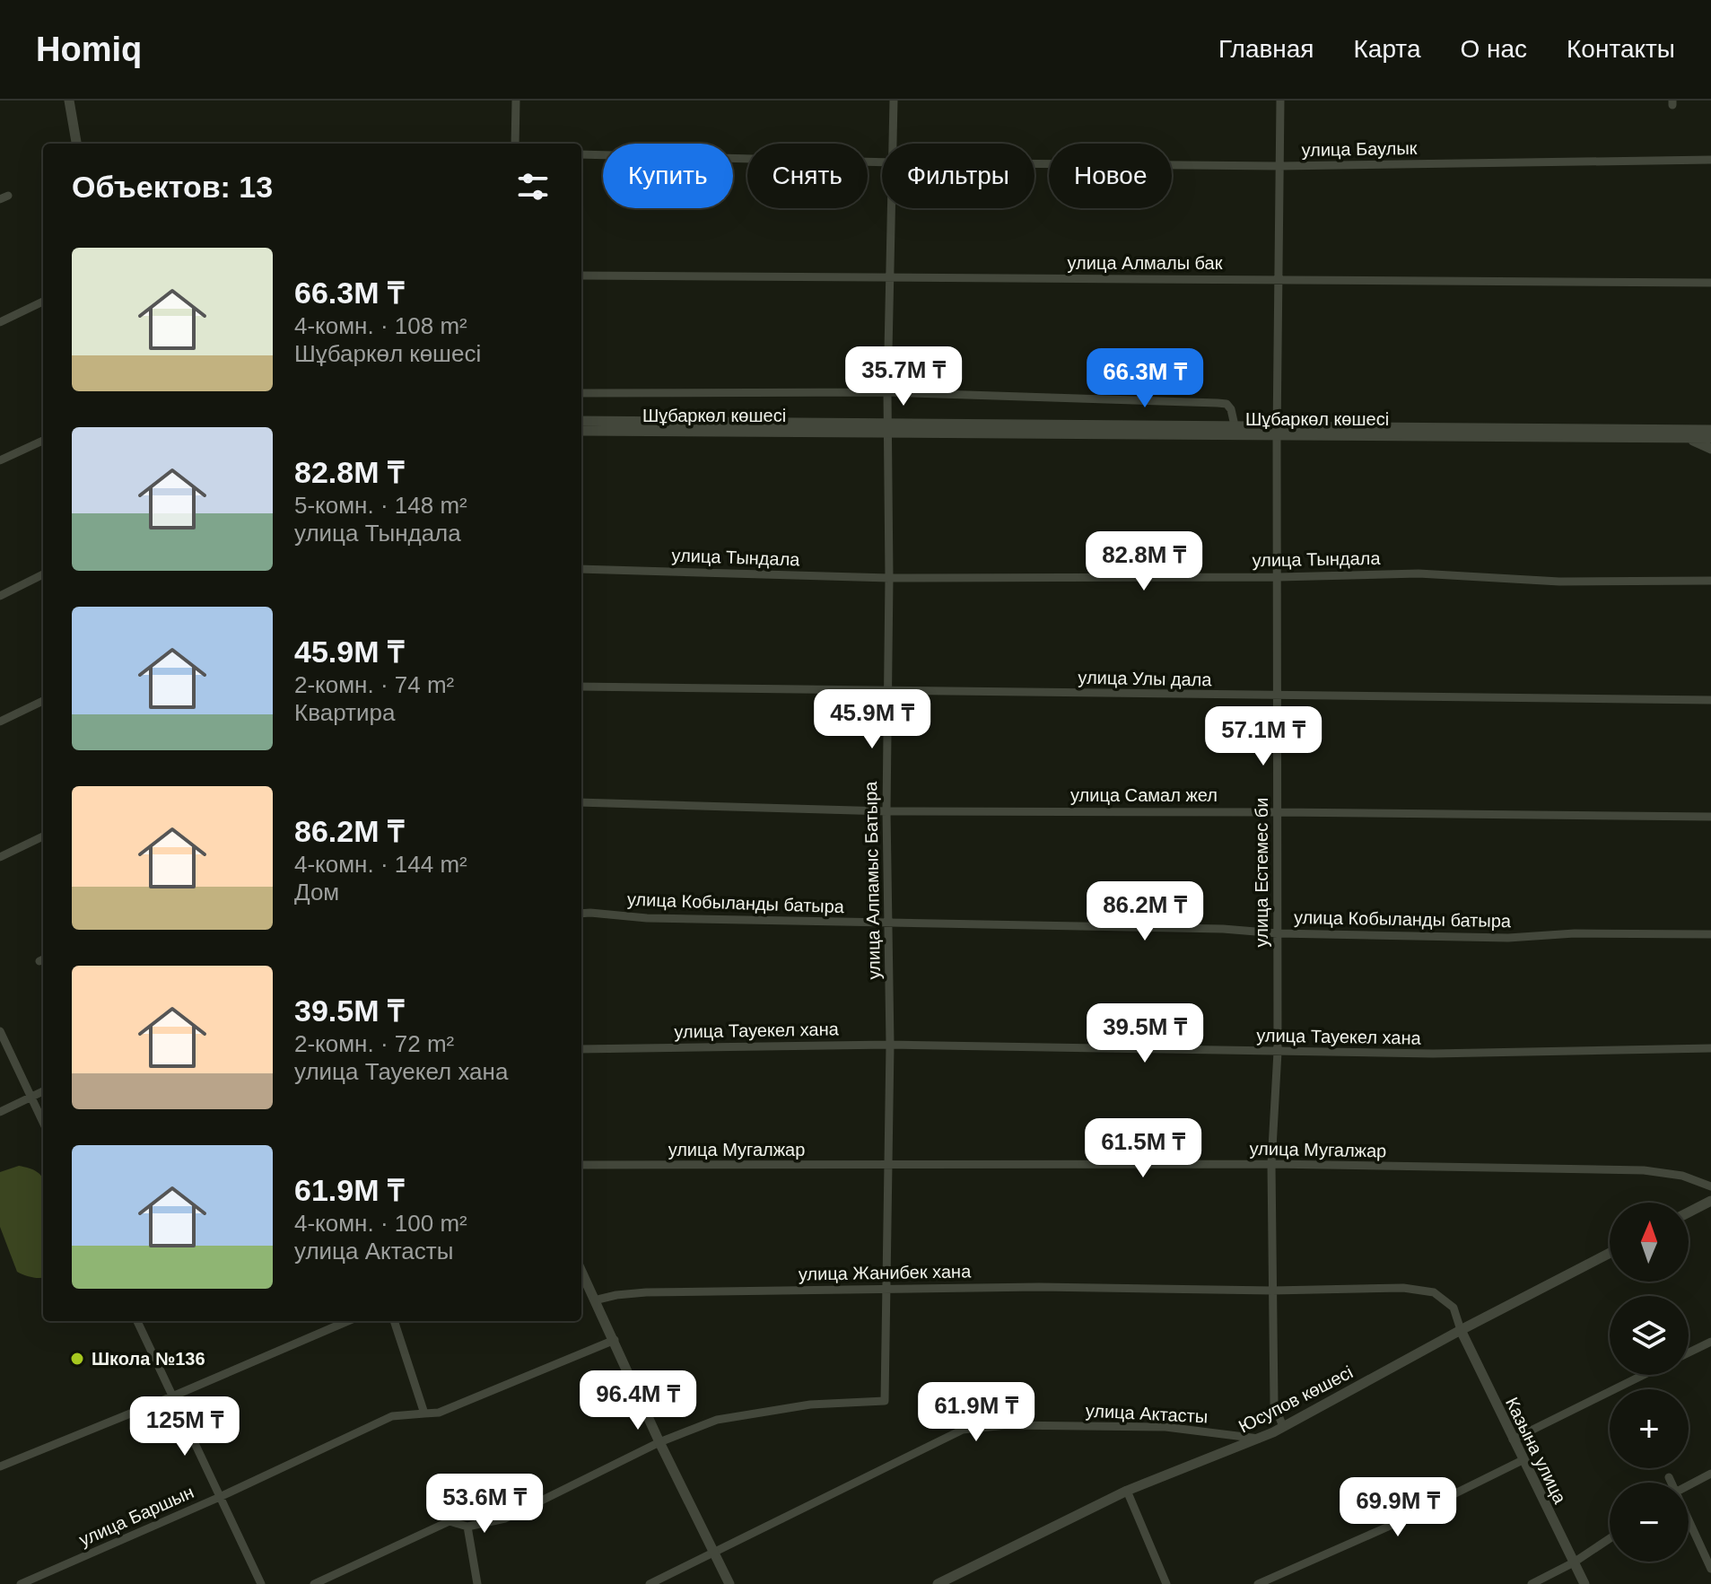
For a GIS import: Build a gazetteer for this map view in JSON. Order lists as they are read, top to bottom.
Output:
{
  "streets": {
    "street": [
      "улица Баулык",
      "улица Алмалы бак",
      "Шұбаркөл көшесі",
      "улица Тындала",
      "улица Улы дала",
      "улица Самал жел",
      "улица Естемес би",
      "улица Алпамыс Батыра",
      "улица Кобыланды батыра",
      "улица Тауекел хана",
      "улица Мугалжар",
      "улица Жанибек хана",
      "Юсупов көшесі",
      "улица Актасты",
      "Казына улица",
      "улица Баршын"
    ]
  },
  "crossings": [
    ["улица Баулык", "улица Естемес би"],
    ["улица Алмалы бак", "улица Естемес би"],
    ["улица Алмалы бак", "улица Алпамыс Батыра"],
    ["Шұбаркөл көшесі", "улица Естемес би"],
    ["Шұбаркөл көшесі", "улица Алпамыс Батыра"],
    ["улица Тындала", "улица Естемес би"],
    ["улица Тындала", "улица Алпамыс Батыра"],
    ["улица Улы дала", "улица Естемес би"],
    ["улица Улы дала", "улица Алпамыс Батыра"],
    ["улица Самал жел", "улица Естемес би"],
    ["улица Самал жел", "улица Алпамыс Батыра"],
    ["улица Естемес би", "улица Кобыланды батыра"],
    ["улица Естемес би", "улица Тауекел хана"],
    ["улица Естемес би", "улица Мугалжар"],
    ["улица Естемес би", "улица Жанибек хана"],
    ["улица Естемес би", "Юсупов көшесі"],
    ["улица Алпамыс Батыра", "улица Кобыланды батыра"],
    ["улица Алпамыс Батыра", "улица Тауекел хана"],
    ["улица Алпамыс Батыра", "улица Мугалжар"],
    ["улица Алпамыс Батыра", "улица Жанибек хана"],
    ["улица Жанибек хана", "Юсупов көшесі"],
    ["улица Жанибек хана", "Казына улица"],
    ["Юсупов көшесі", "улица Актасты"],
    ["Юсупов көшесі", "Казына улица"]
  ],
  "places": ["Школа №136"],
  "north": "top",
  "page": {
    "header": "Homiq",
    "nav": [
      "Главная",
      "Карта",
      "О нас",
      "Контакты"
    ],
    "chip": [
      "Купить",
      "Снять",
      "Фильтры",
      "Новое"
    ],
    "heading": "Объектов: 13",
    "list": [
      {
        "name": "66.3M ₸",
        "note": "4-комн. · 108 m² · Шұбаркөл көшесі"
      },
      {
        "name": "82.8M ₸",
        "note": "5-комн. · 148 m² · улица Тындала"
      },
      {
        "name": "45.9M ₸",
        "note": "2-комн. · 74 m² · Квартира"
      },
      {
        "name": "86.2M ₸",
        "note": "4-комн. · 144 m² · Дом"
      },
      {
        "name": "39.5M ₸",
        "note": "2-комн. · 72 m² · улица Тауекел хана"
      },
      {
        "name": "61.9M ₸",
        "note": "4-комн. · 100 m² · улица Актасты"
      }
    ],
    "price": [
      "35.7M ₸",
      "66.3M ₸",
      "82.8M ₸",
      "45.9M ₸",
      "57.1M ₸",
      "86.2M ₸",
      "39.5M ₸",
      "61.5M ₸",
      "96.4M ₸",
      "61.9M ₸",
      "125M ₸",
      "53.6M ₸",
      "69.9M ₸"
    ],
    "map_buttons": ["+", "−"]
  }
}
